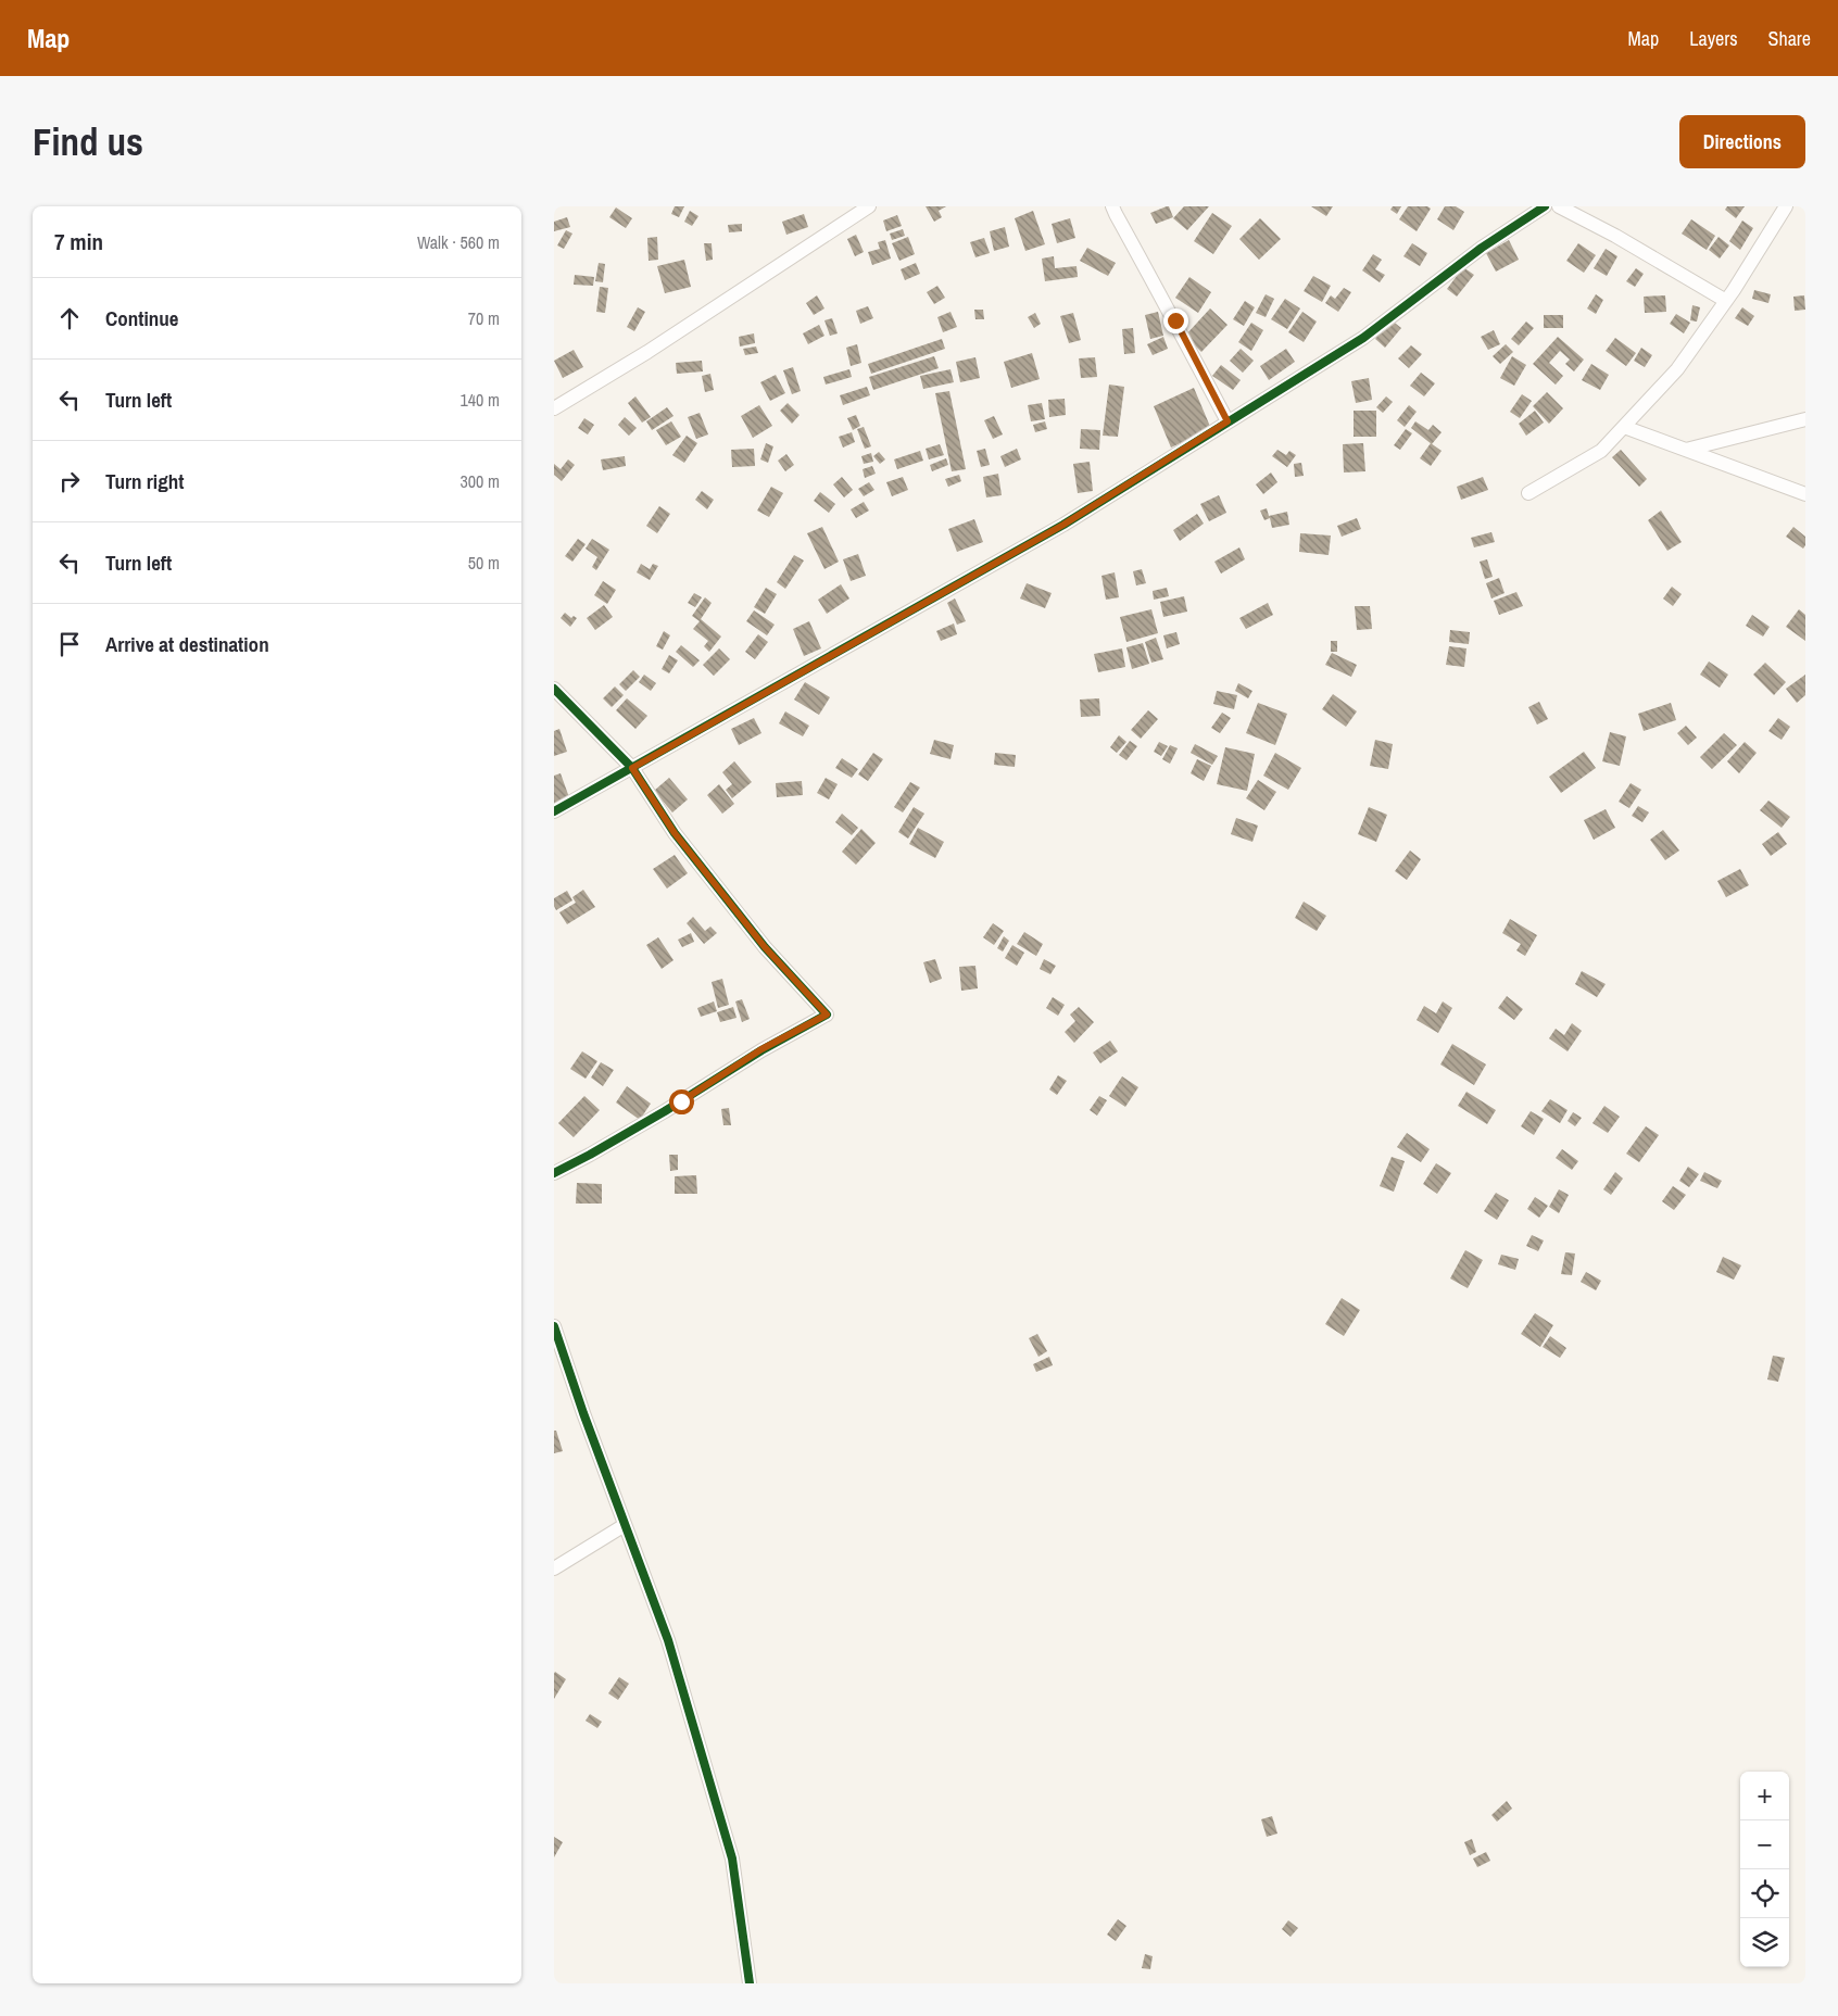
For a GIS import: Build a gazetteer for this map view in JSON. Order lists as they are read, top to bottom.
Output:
{
  "page": {
    "header": "Map",
    "nav": ["Map", "Layers", "Share"],
    "buttons": "Directions",
    "title": "Find us",
    "heading": ["7 min", "Walk · 560 m"],
    "list": [
      ["Continue", "70 m"],
      ["Turn left", "140 m"],
      ["Turn right", "300 m"],
      ["Turn left", "50 m"],
      "Arrive at destination"
    ],
    "map_buttons": ["+", "−"]
  }
}
